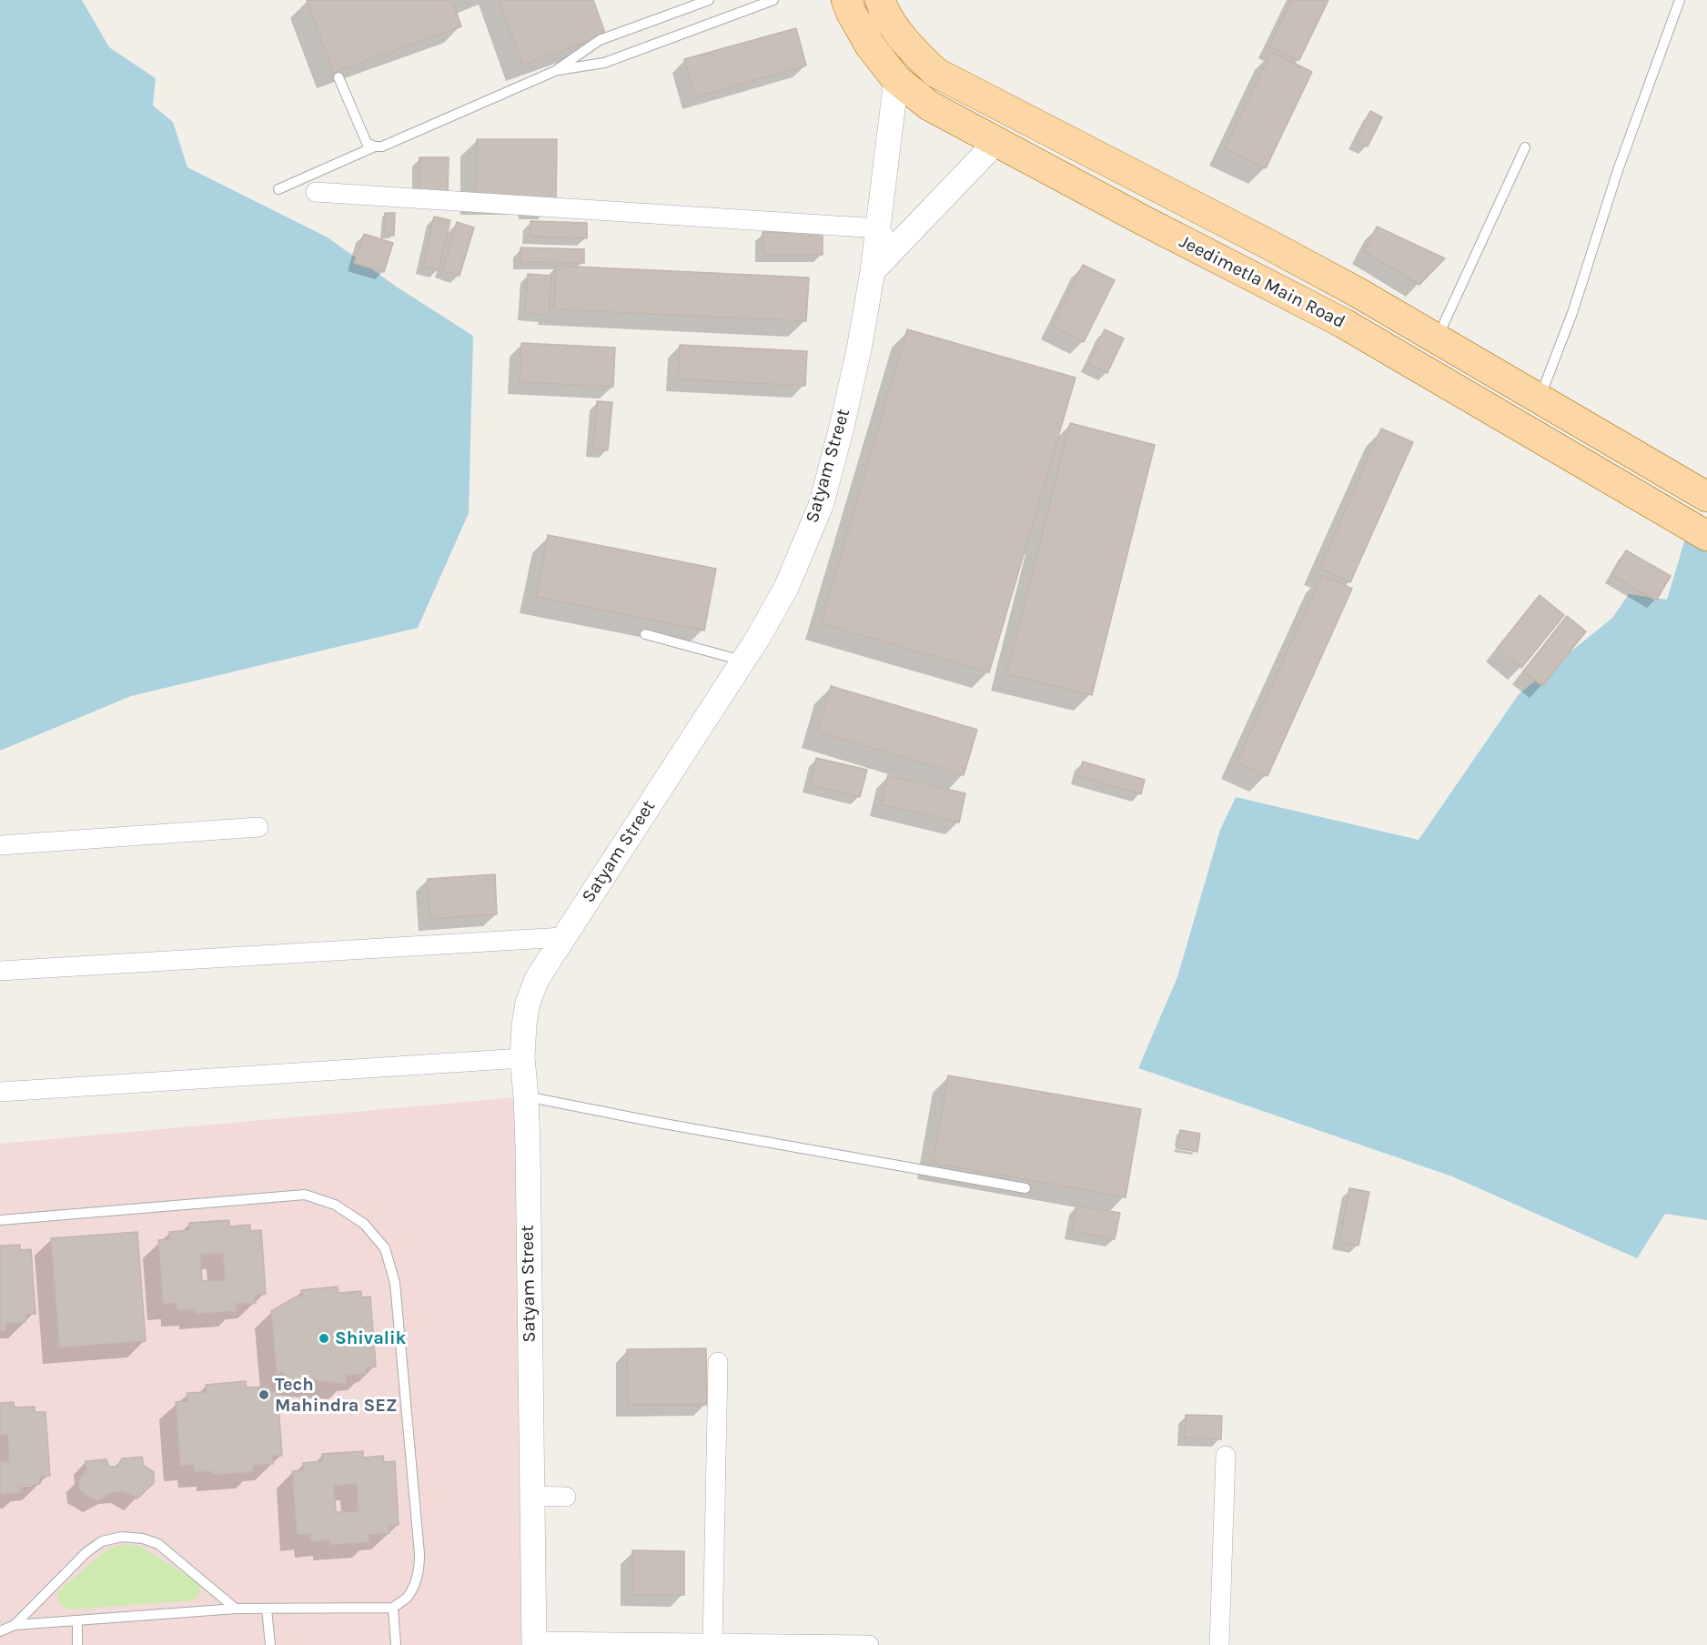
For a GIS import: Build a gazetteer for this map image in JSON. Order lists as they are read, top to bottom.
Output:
{
  "streets": {
    "main road": ["Jeedimetla Main Road"],
    "street": ["Satyam Street"]
  },
  "crossings": [
    ["Jeedimetla Main Road", "Satyam Street"]
  ],
  "places": ["Shivalik", "Tech Mahindra SEZ"]
}
